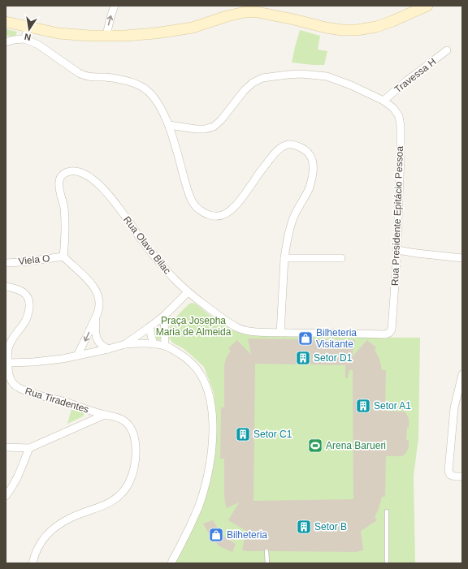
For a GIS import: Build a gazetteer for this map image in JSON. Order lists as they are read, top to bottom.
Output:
{
  "streets": {
    "street": [
      "Travessa H",
      "Rua Presidente Epitácio Pessoa",
      "Rua Olavo Bilac",
      "Viela O",
      "Rua Tiradentes"
    ]
  },
  "crossings": [
    ["Travessa H", "Rua Presidente Epitácio Pessoa"],
    ["Rua Presidente Epitácio Pessoa", "Rua Olavo Bilac"],
    ["Rua Olavo Bilac", "Viela O"]
  ],
  "parks": ["Praça Josepha Maria de Almeida"],
  "places": {
    "shop": ["Bilheteria Visitante", "Bilheteria"],
    "building": [
      "Setor D1",
      "Setor A1",
      "Setor C1",
      "Setor B"
    ],
    "sports": ["Arena Barueri"]
  },
  "north": "bottom"
}
